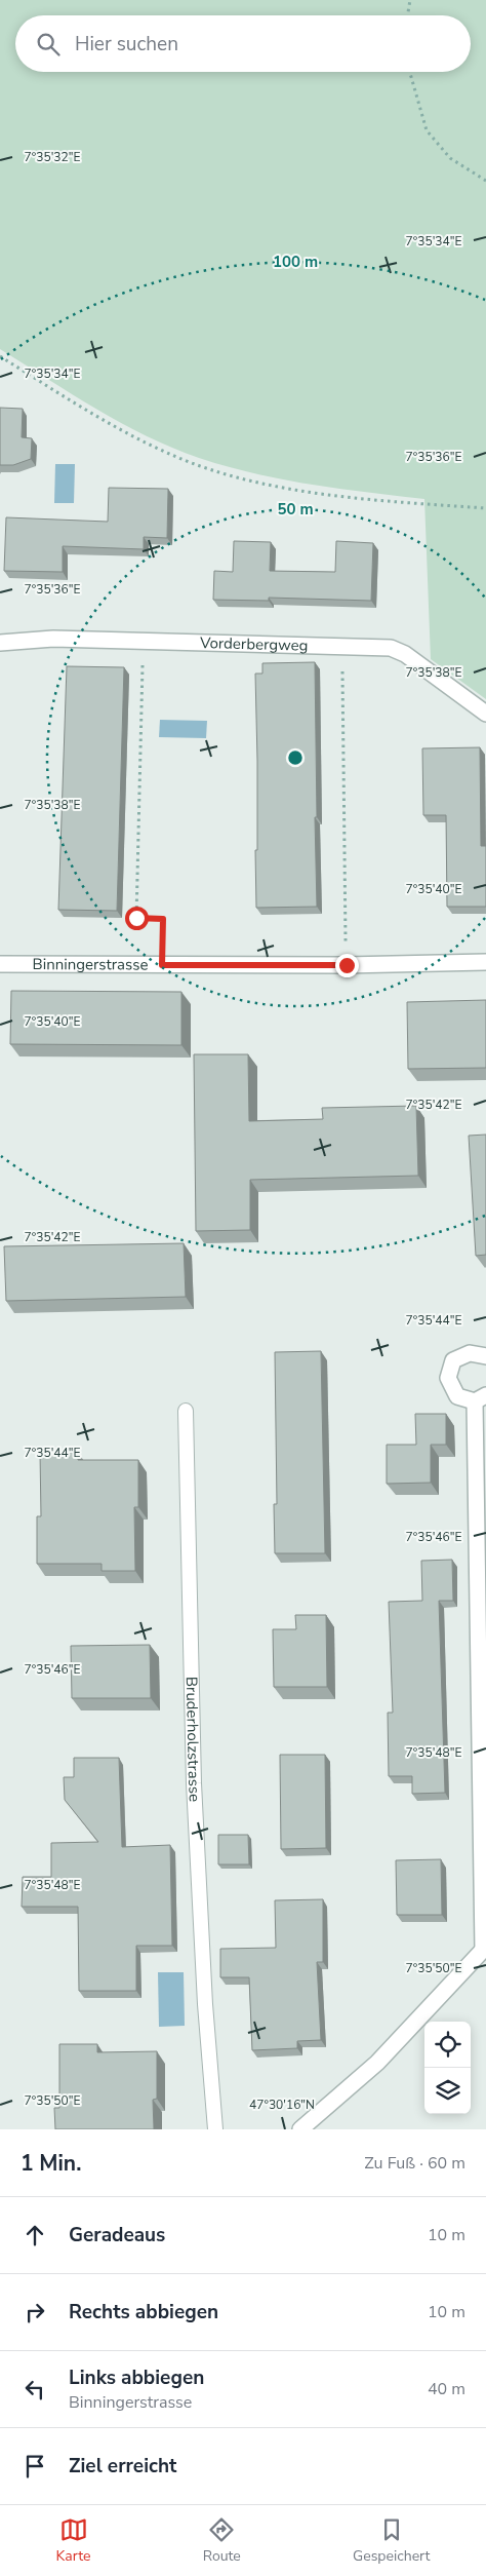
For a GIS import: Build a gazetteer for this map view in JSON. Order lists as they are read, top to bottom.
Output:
{
  "streets": {
    "street": ["Vorderbergweg", "Binningerstrasse"],
    "lane": ["Bruderholzstrasse"]
  },
  "page": {
    "search": "Hier suchen",
    "heading": ["1 Min.", "Zu Fuß · 60 m"],
    "list": [
      ["Geradeaus", "10 m"],
      ["Rechts abbiegen", "10 m"],
      ["Links abbiegen", "Binningerstrasse", "40 m"],
      "Ziel erreicht"
    ],
    "nav": ["Karte", "Route", "Gespeichert"]
  },
  "coordinates": [
    "7°35'32\"E",
    "7°35'34\"E",
    "7°35'36\"E",
    "7°35'38\"E",
    "7°35'40\"E",
    "7°35'42\"E",
    "7°35'44\"E",
    "7°35'46\"E",
    "7°35'48\"E",
    "7°35'50\"E",
    "47°30'16\"N"
  ],
  "rings": ["100 m", "50 m"]
}
